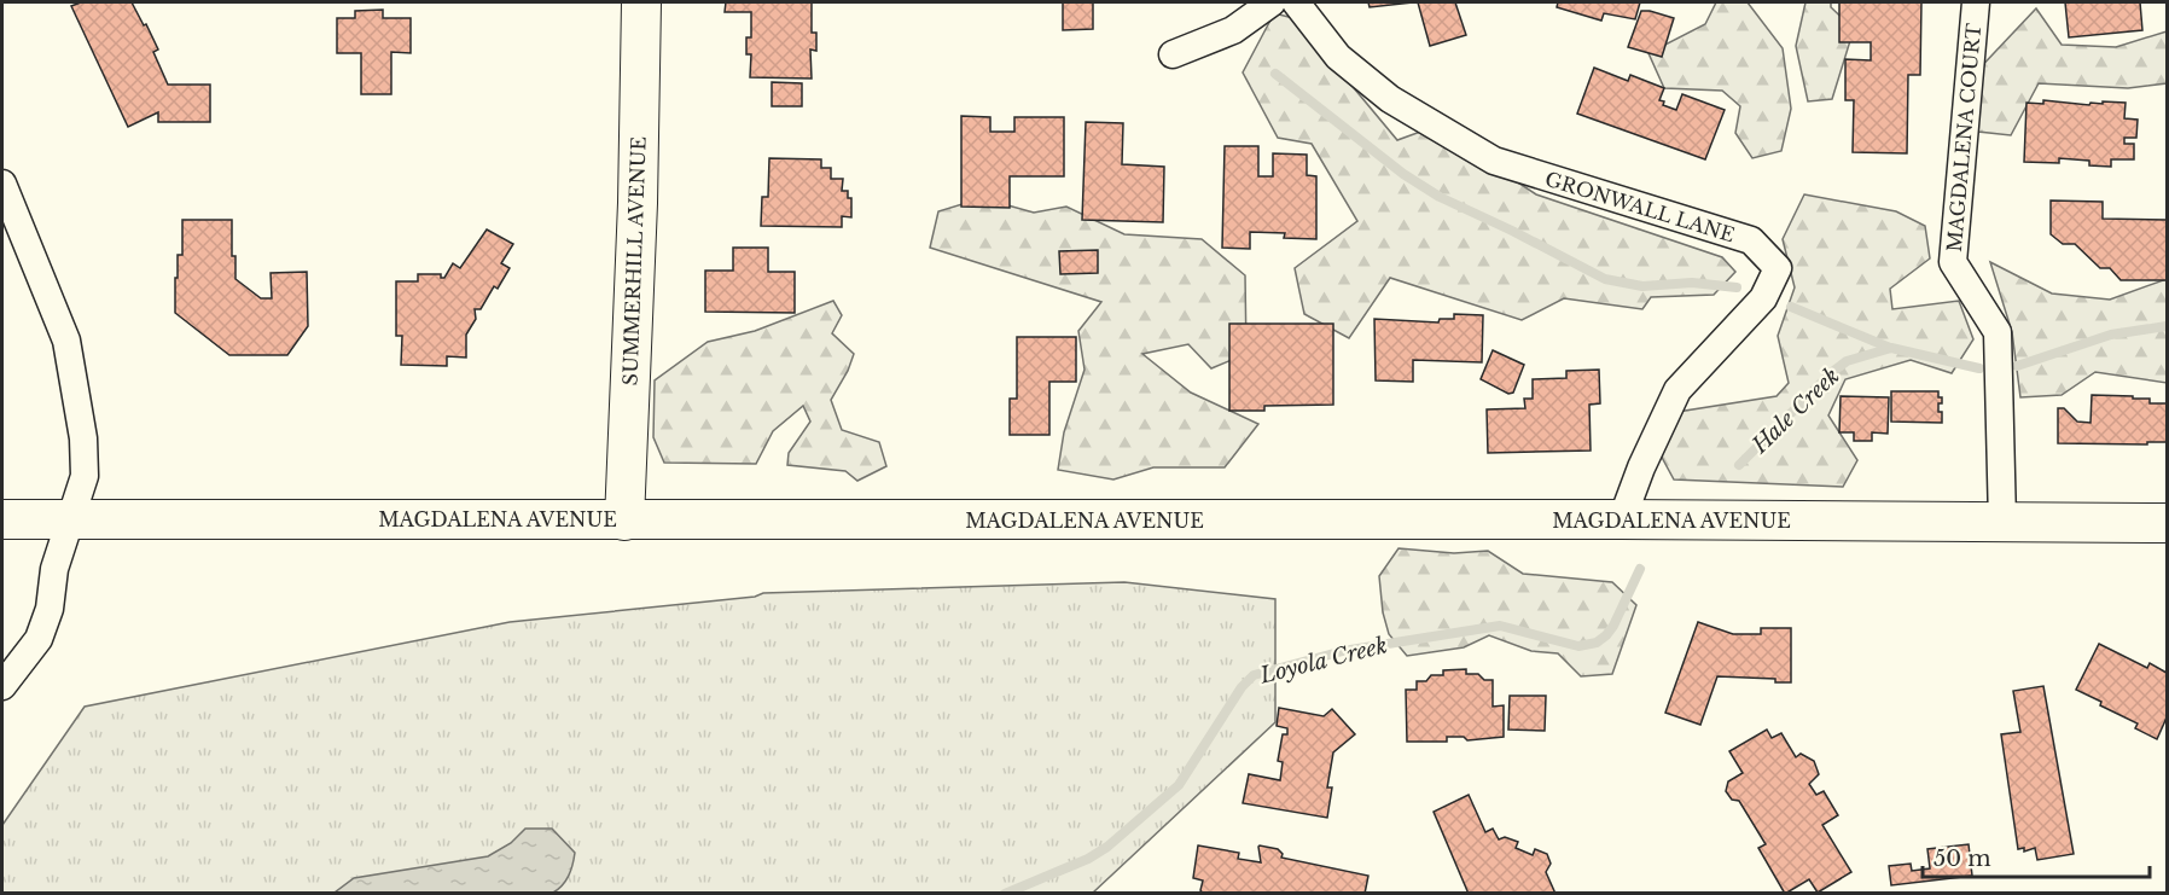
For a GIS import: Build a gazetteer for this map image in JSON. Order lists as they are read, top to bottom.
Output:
{
  "streets": {
    "main road": ["SUMMERHILL AVENUE", "MAGDALENA AVENUE"],
    "street": ["MAGDALENA COURT", "GRONWALL LANE"]
  },
  "crossings": [
    ["MAGDALENA COURT", "MAGDALENA AVENUE"],
    ["GRONWALL LANE", "MAGDALENA AVENUE"],
    ["SUMMERHILL AVENUE", "MAGDALENA AVENUE"]
  ],
  "water": ["Hale Creek", "Loyola Creek"],
  "scale_bar": "50 m"
}
